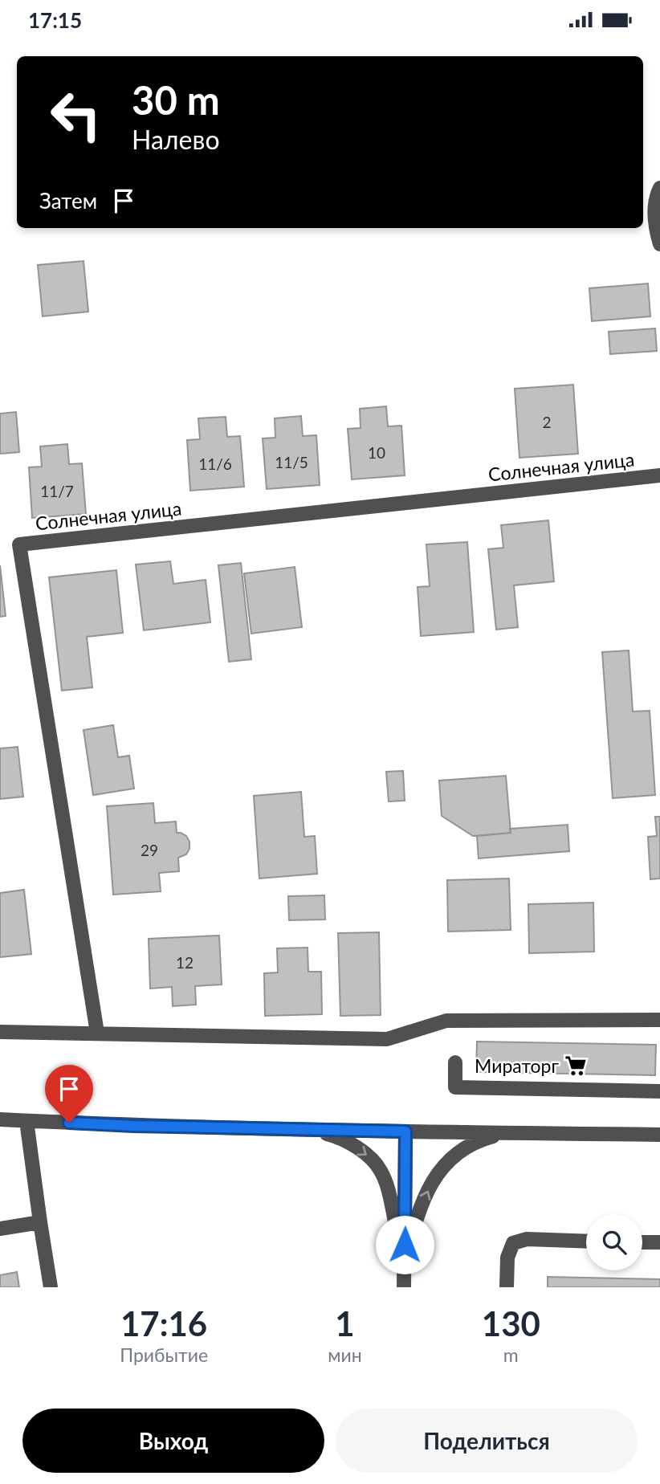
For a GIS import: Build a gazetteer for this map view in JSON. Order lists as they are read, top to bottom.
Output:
{
  "streets": {
    "street": ["Солнечная улица"]
  },
  "places": {
    "supermarket": ["Мираторг"]
  },
  "house_numbers": [
    "2",
    "10",
    "11/5",
    "11/6",
    "11/7",
    "29",
    "12"
  ],
  "page": {
    "status": "17:15",
    "turn": ["30 m", "Налево"],
    "then": "Затем",
    "eta": [
      "17:16",
      "Прибытие",
      "1",
      "мин",
      "130",
      "m"
    ],
    "buttons": ["Выход", "Поделиться"]
  }
}
